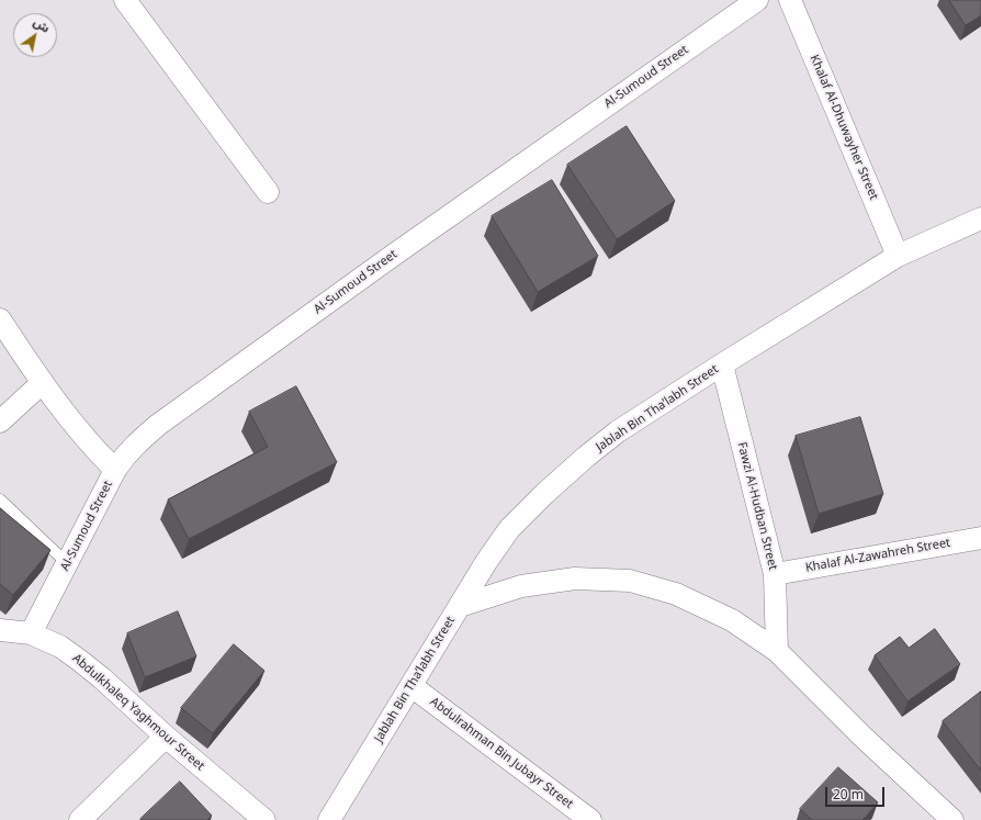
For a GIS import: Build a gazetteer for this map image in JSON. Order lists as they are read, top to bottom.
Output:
{
  "streets": {
    "street": [
      "Al-Sumoud Street",
      "Khalaf Al-Dhuwayher Street",
      "Jablah Bin Tha’labh Street",
      "Fawzi Al-Hudban Street",
      "Khalaf Al-Zawahreh Street",
      "Abdulkhaleq Yaghmour Street",
      "Abdulrahman Bin Jubayr Street"
    ]
  },
  "crossings": [
    ["Al-Sumoud Street", "Abdulkhaleq Yaghmour Street"],
    ["Khalaf Al-Dhuwayher Street", "Jablah Bin Tha’labh Street"],
    ["Jablah Bin Tha’labh Street", "Fawzi Al-Hudban Street"],
    ["Jablah Bin Tha’labh Street", "Abdulrahman Bin Jubayr Street"],
    ["Fawzi Al-Hudban Street", "Khalaf Al-Zawahreh Street"]
  ],
  "scale_bar": "20 m",
  "north": "top right"
}
